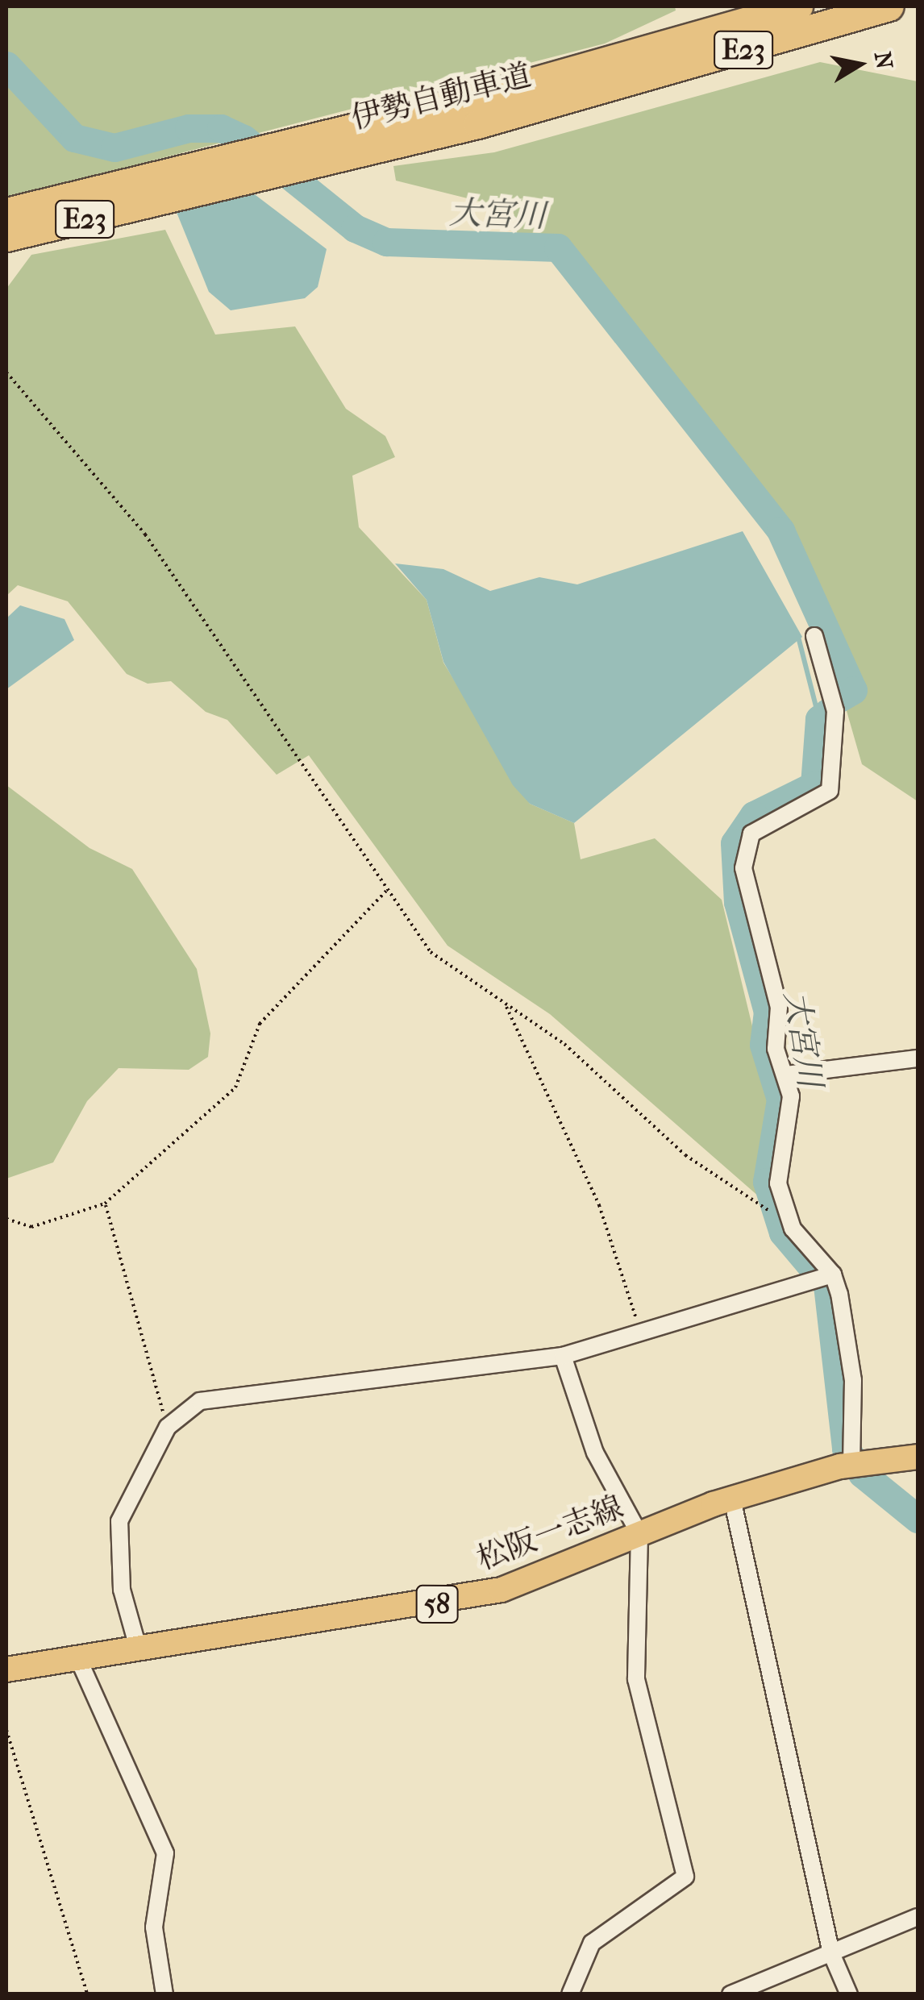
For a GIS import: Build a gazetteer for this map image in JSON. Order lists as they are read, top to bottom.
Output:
{
  "streets": {
    "highway": ["E23", "伊勢自動車道"],
    "main road": ["松阪一志線", "58"]
  },
  "water": ["大宮川"],
  "north": "right"
}
